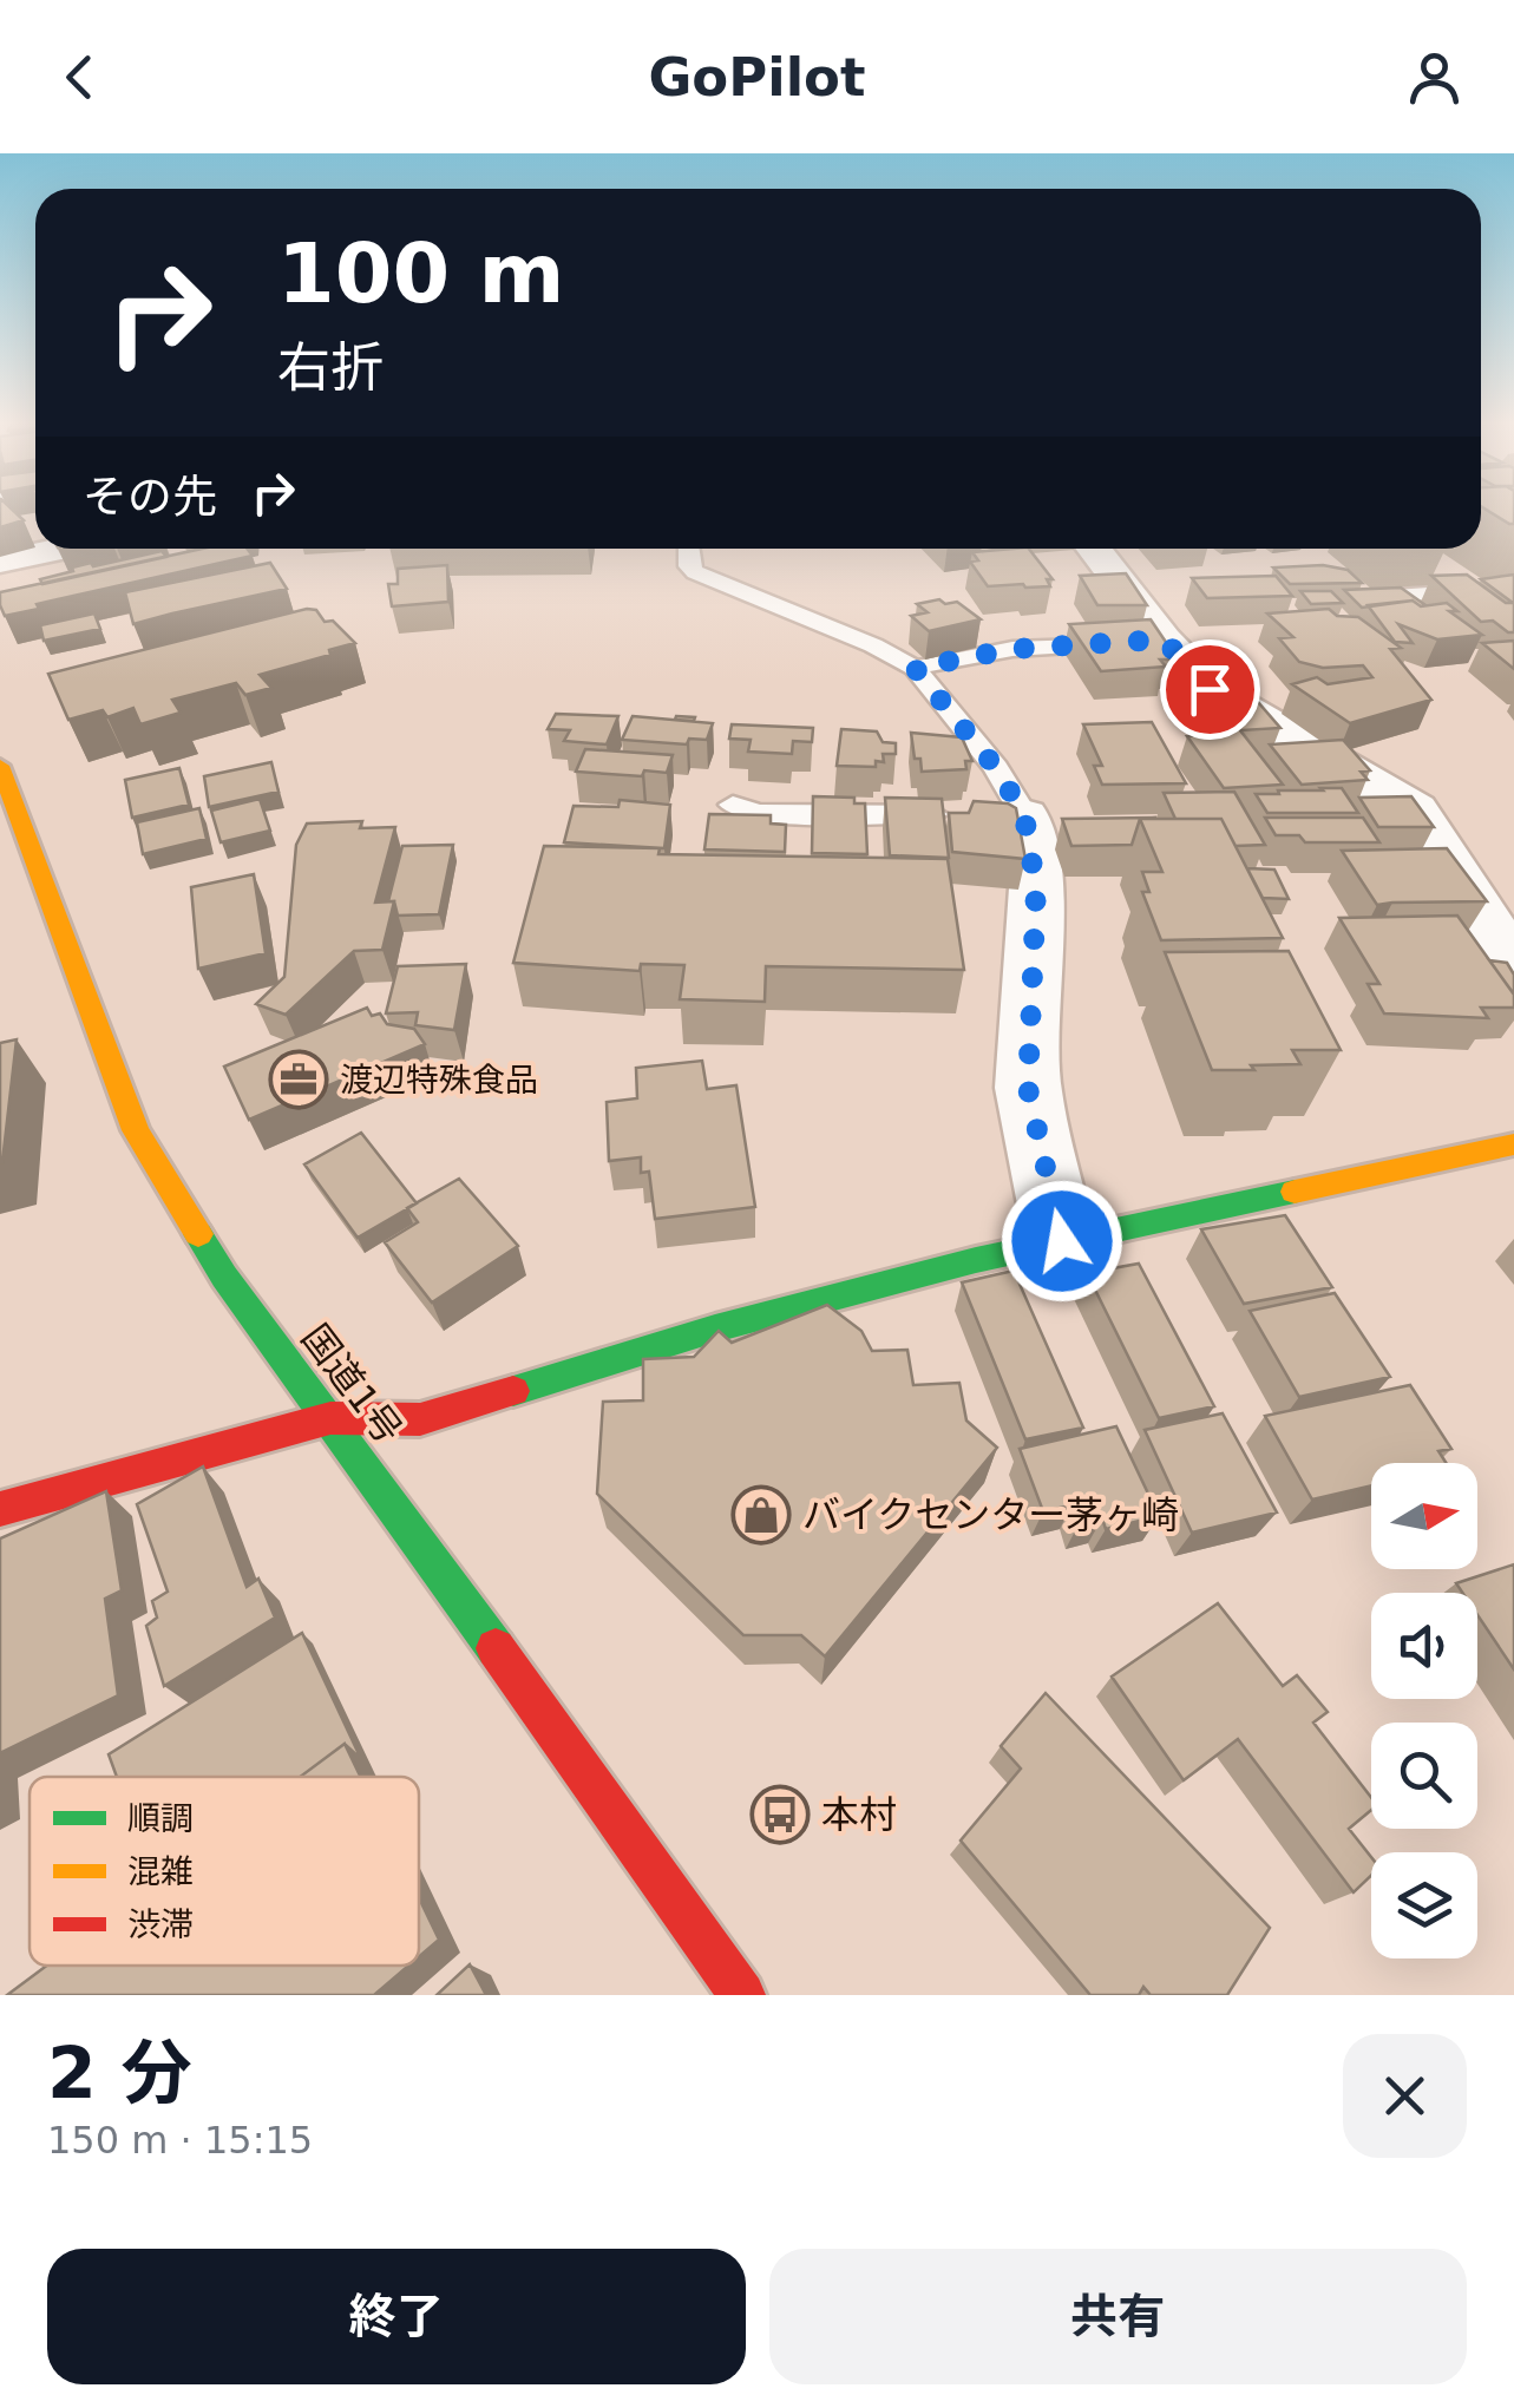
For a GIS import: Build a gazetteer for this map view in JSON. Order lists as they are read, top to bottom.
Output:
{
  "streets": {
    "main road": ["国道1号"]
  },
  "places": {
    "office": ["渡辺特殊食品"],
    "shop": ["バイクセンター茅ヶ崎"],
    "bus stop": ["本村"]
  },
  "legend": ["順調", "混雑", "渋滞"],
  "north": "right",
  "page": {
    "header": "GoPilot",
    "turn": ["100 m", "右折"],
    "then": "その先",
    "heading": ["2 分", "150 m · 15:15"],
    "buttons": ["終了", "共有"]
  }
}
